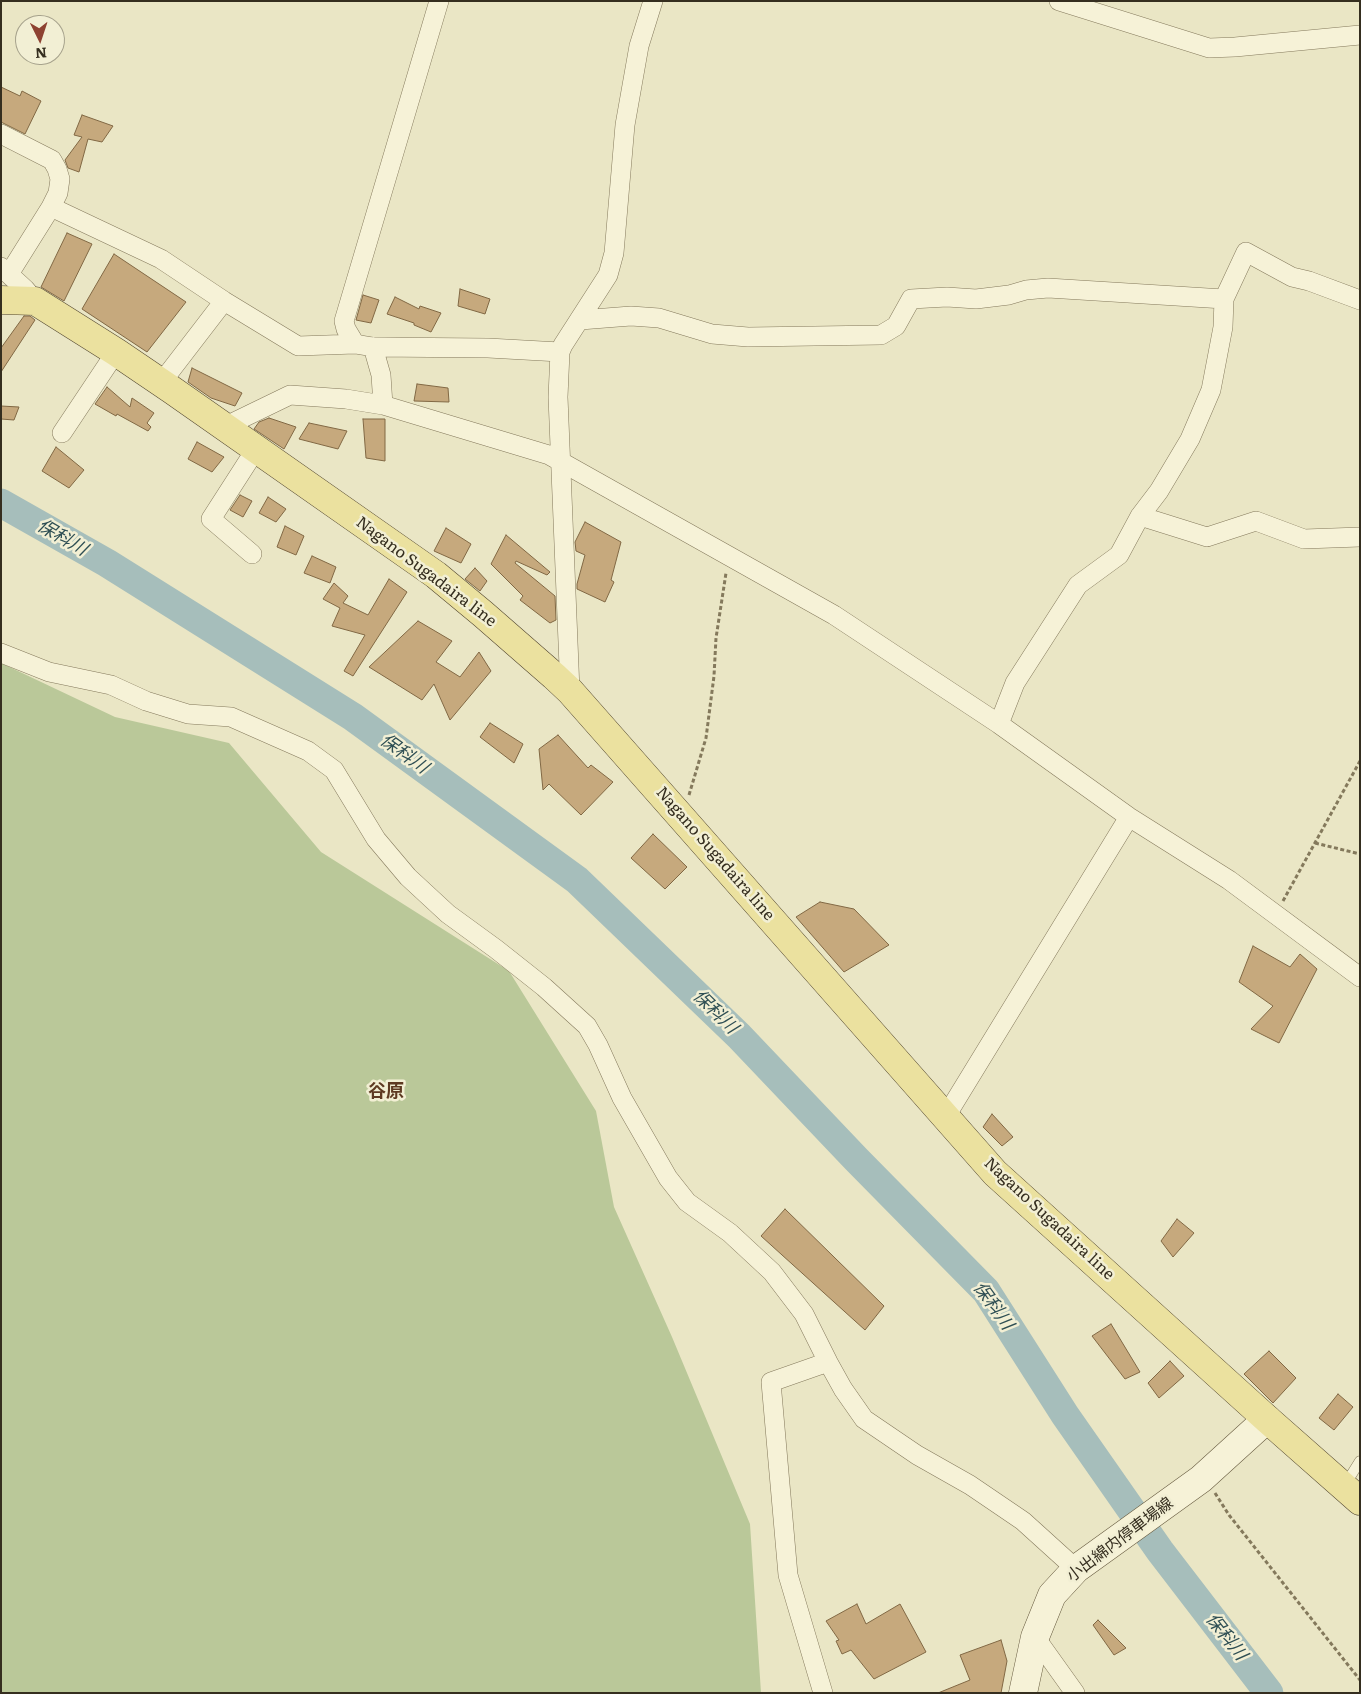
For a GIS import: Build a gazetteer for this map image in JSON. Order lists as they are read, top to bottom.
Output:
{
  "streets": {
    "main road": ["Nagano Sugadaira line", "小出綿内停車場線"]
  },
  "crossings": [
    ["Nagano Sugadaira line", "小出綿内停車場線"]
  ],
  "districts": ["谷原"],
  "water": ["保科川"],
  "north": "bottom"
}
